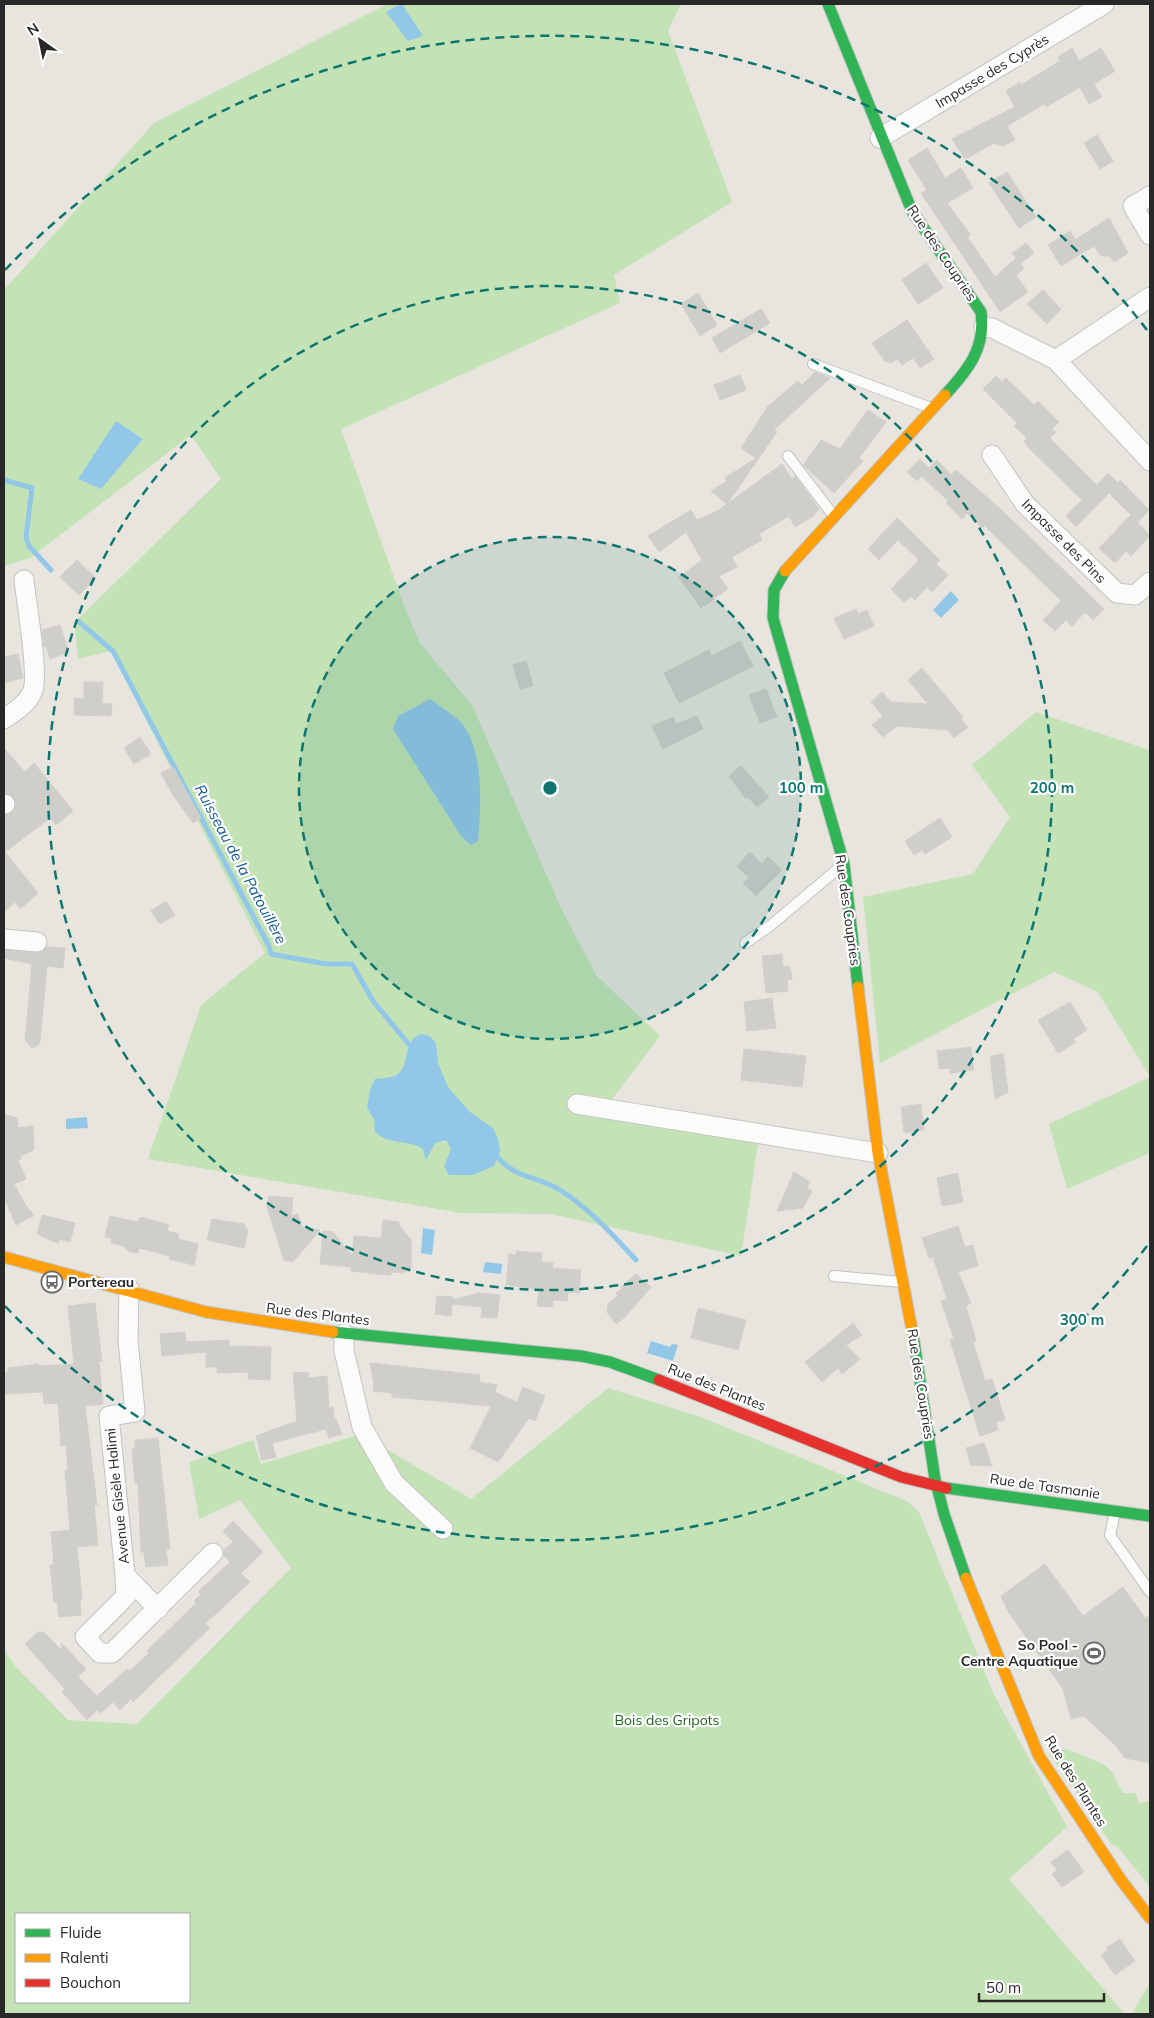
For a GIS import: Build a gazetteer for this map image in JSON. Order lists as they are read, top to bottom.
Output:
{
  "streets": {
    "street": [
      "Impasse des Cyprès",
      "Rue des Coupries",
      "Impasse des Pins",
      "Rue des Plantes",
      "Rue de Tasmanie",
      "Avenue Gisèle Halimi"
    ]
  },
  "crossings": [
    ["Impasse des Cyprès", "Rue des Coupries"],
    ["Rue des Coupries", "Rue des Plantes"],
    ["Rue des Coupries", "Rue de Tasmanie"],
    ["Rue des Plantes", "Rue de Tasmanie"],
    ["Rue des Plantes", "Avenue Gisèle Halimi"]
  ],
  "water": ["Ruisseau de la Patouillère"],
  "parks": ["Bois des Gripots"],
  "places": {
    "bus stop": ["Portereau"],
    "sports": ["So Pool - Centre Aquatique"]
  },
  "legend": ["Fluide", "Ralenti", "Bouchon"],
  "scale_bar": "50 m",
  "north": "top left",
  "rings": ["100 m", "200 m", "300 m"]
}
